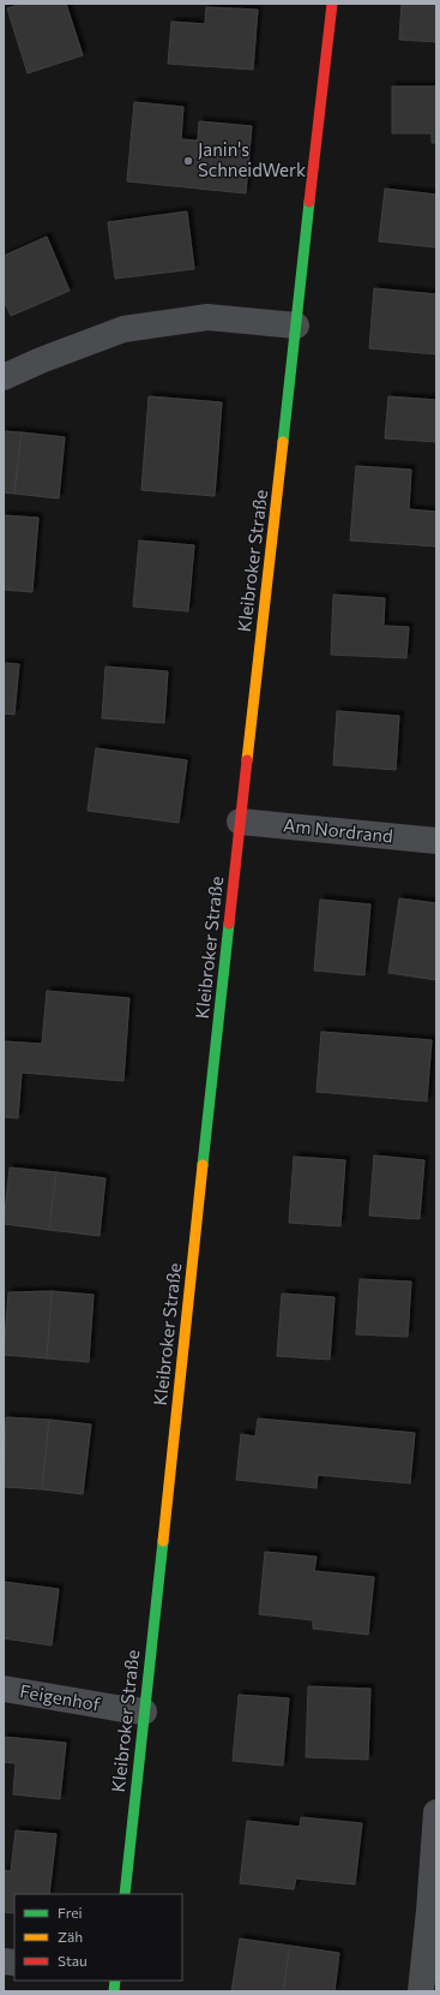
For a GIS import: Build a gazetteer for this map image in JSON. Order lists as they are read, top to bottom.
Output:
{
  "streets": {
    "street": ["Kleibroker Straße", "Am Nordrand", "Feigenhof"]
  },
  "crossings": [
    ["Kleibroker Straße", "Am Nordrand"],
    ["Kleibroker Straße", "Feigenhof"]
  ],
  "places": ["Janin's SchneidWerk"],
  "legend": ["Frei", "Zäh", "Stau"]
}
